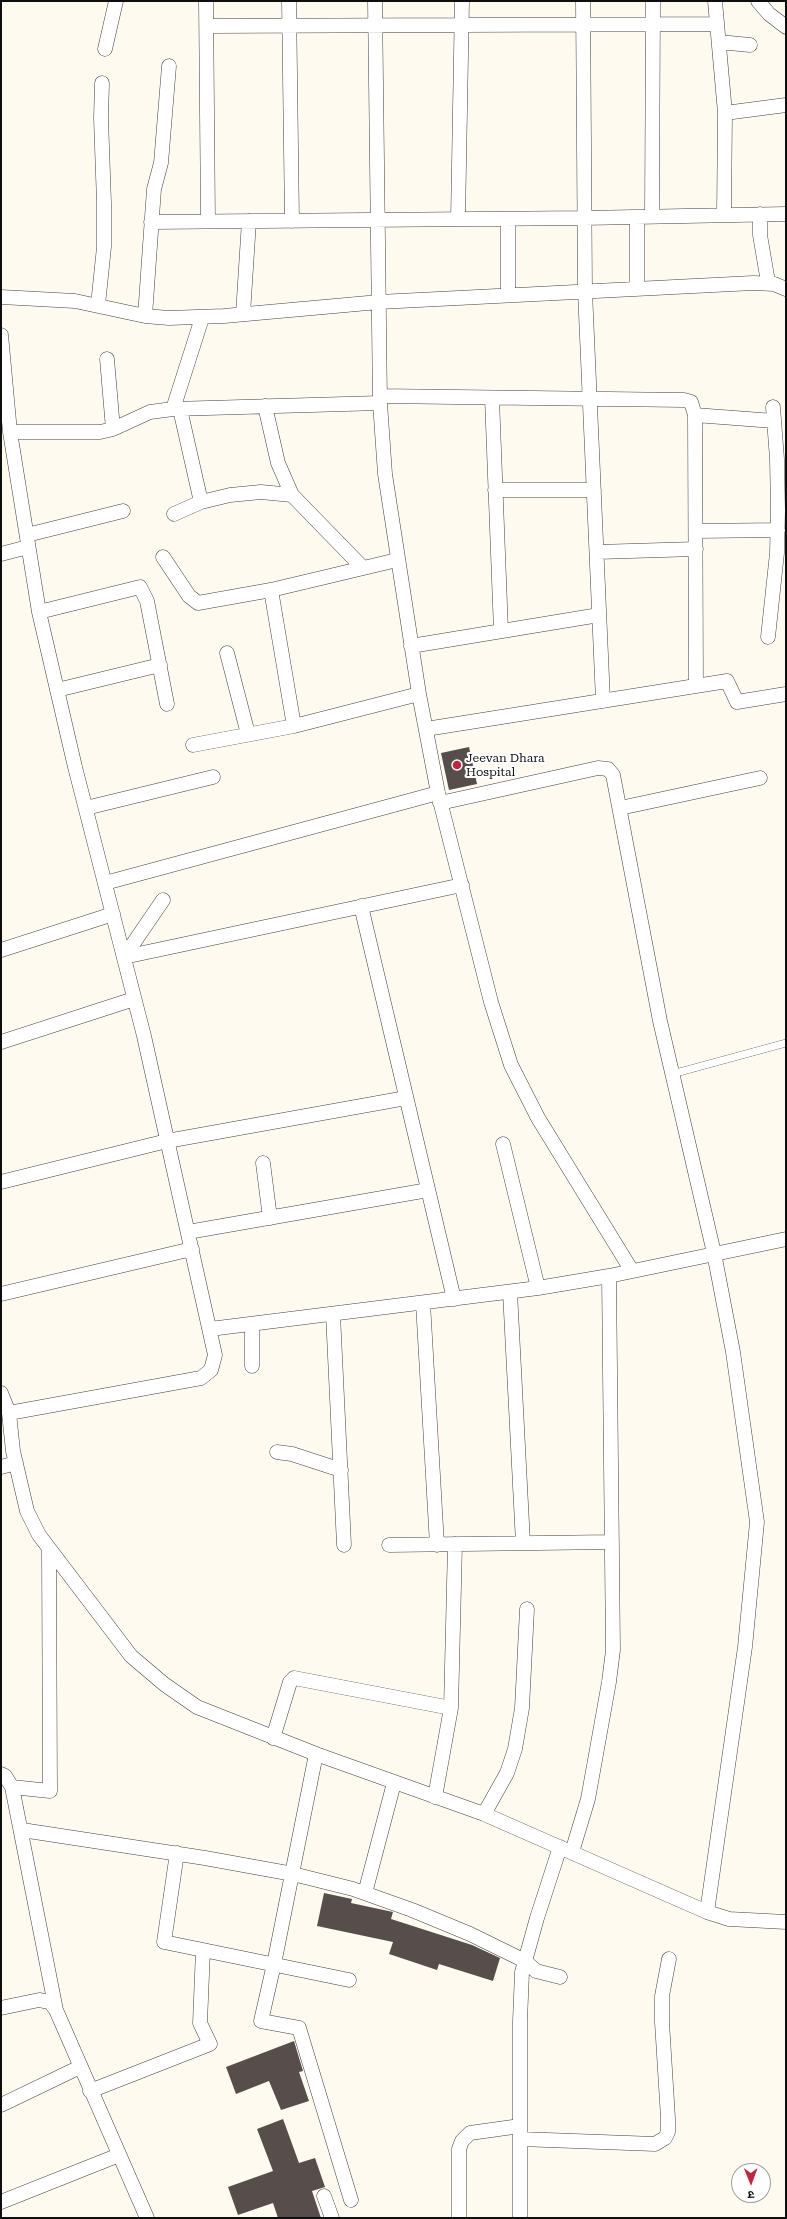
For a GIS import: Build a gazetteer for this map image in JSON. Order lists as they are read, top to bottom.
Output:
{
  "places": ["Jeevan Dhara Hospital"],
  "north": "bottom"
}
